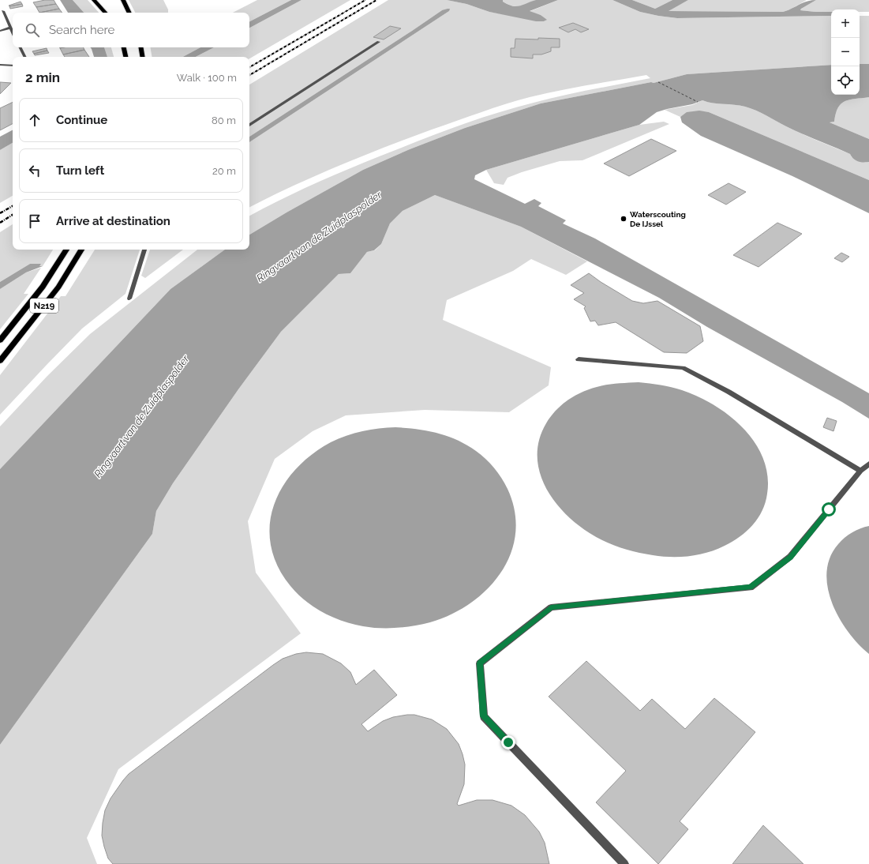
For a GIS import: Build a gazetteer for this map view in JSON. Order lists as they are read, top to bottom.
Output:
{
  "streets": {
    "main road": ["N219"]
  },
  "water": ["Ringvaart van de Zuidplaspolder"],
  "places": ["Waterscouting De IJssel"],
  "page": {
    "map_buttons": ["+", "−"],
    "search": "Search here",
    "heading": ["2 min", "Walk · 100 m"],
    "list": [
      ["Continue", "80 m"],
      ["Turn left", "20 m"],
      "Arrive at destination"
    ]
  }
}
